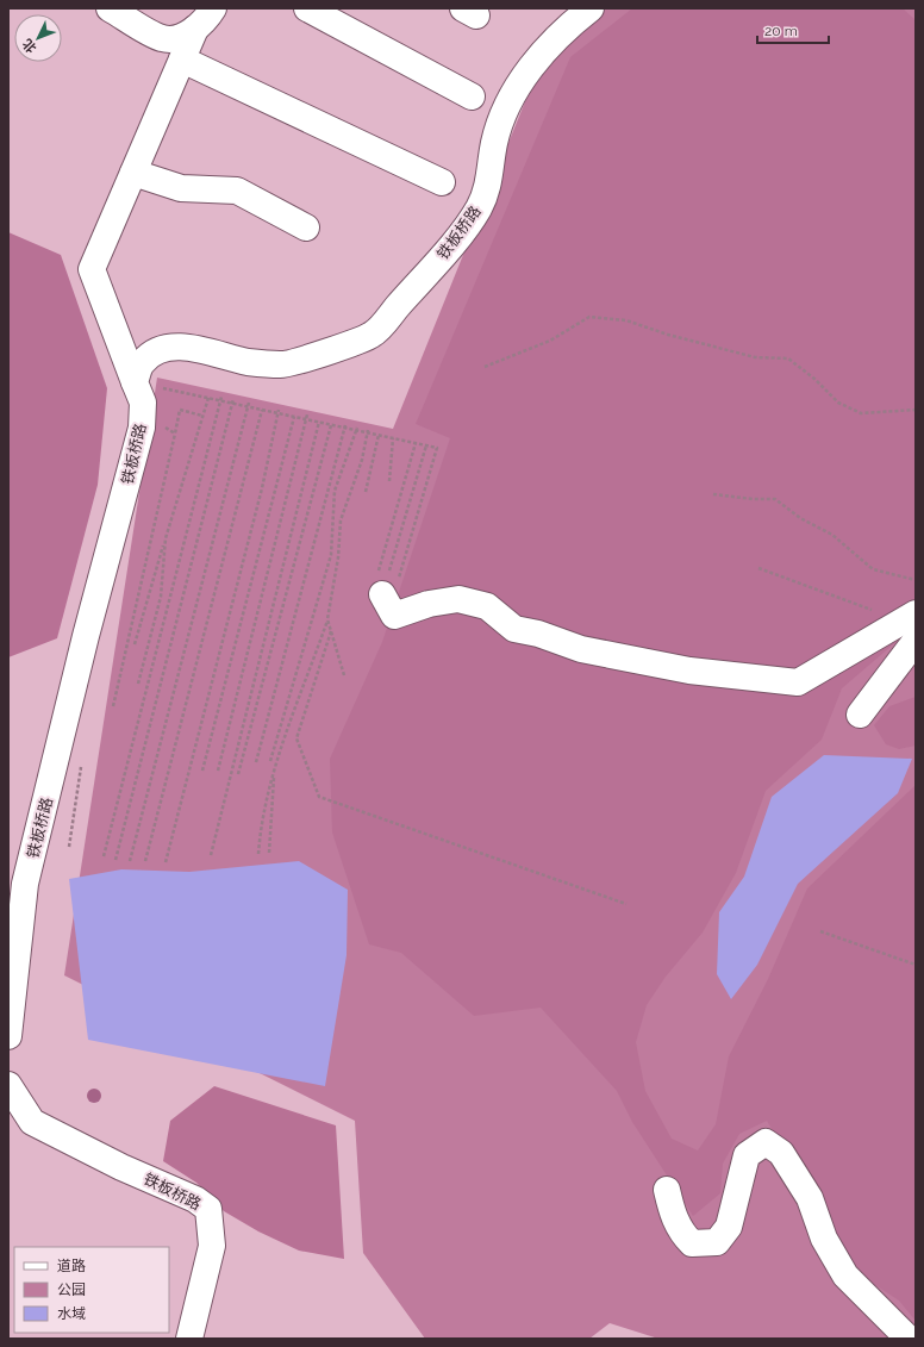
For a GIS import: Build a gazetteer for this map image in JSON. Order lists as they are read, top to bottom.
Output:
{
  "streets": {
    "street": ["铁板桥路"]
  },
  "legend": ["道路", "公园", "水域"],
  "scale_bar": "20 m",
  "north": "bottom left"
}
